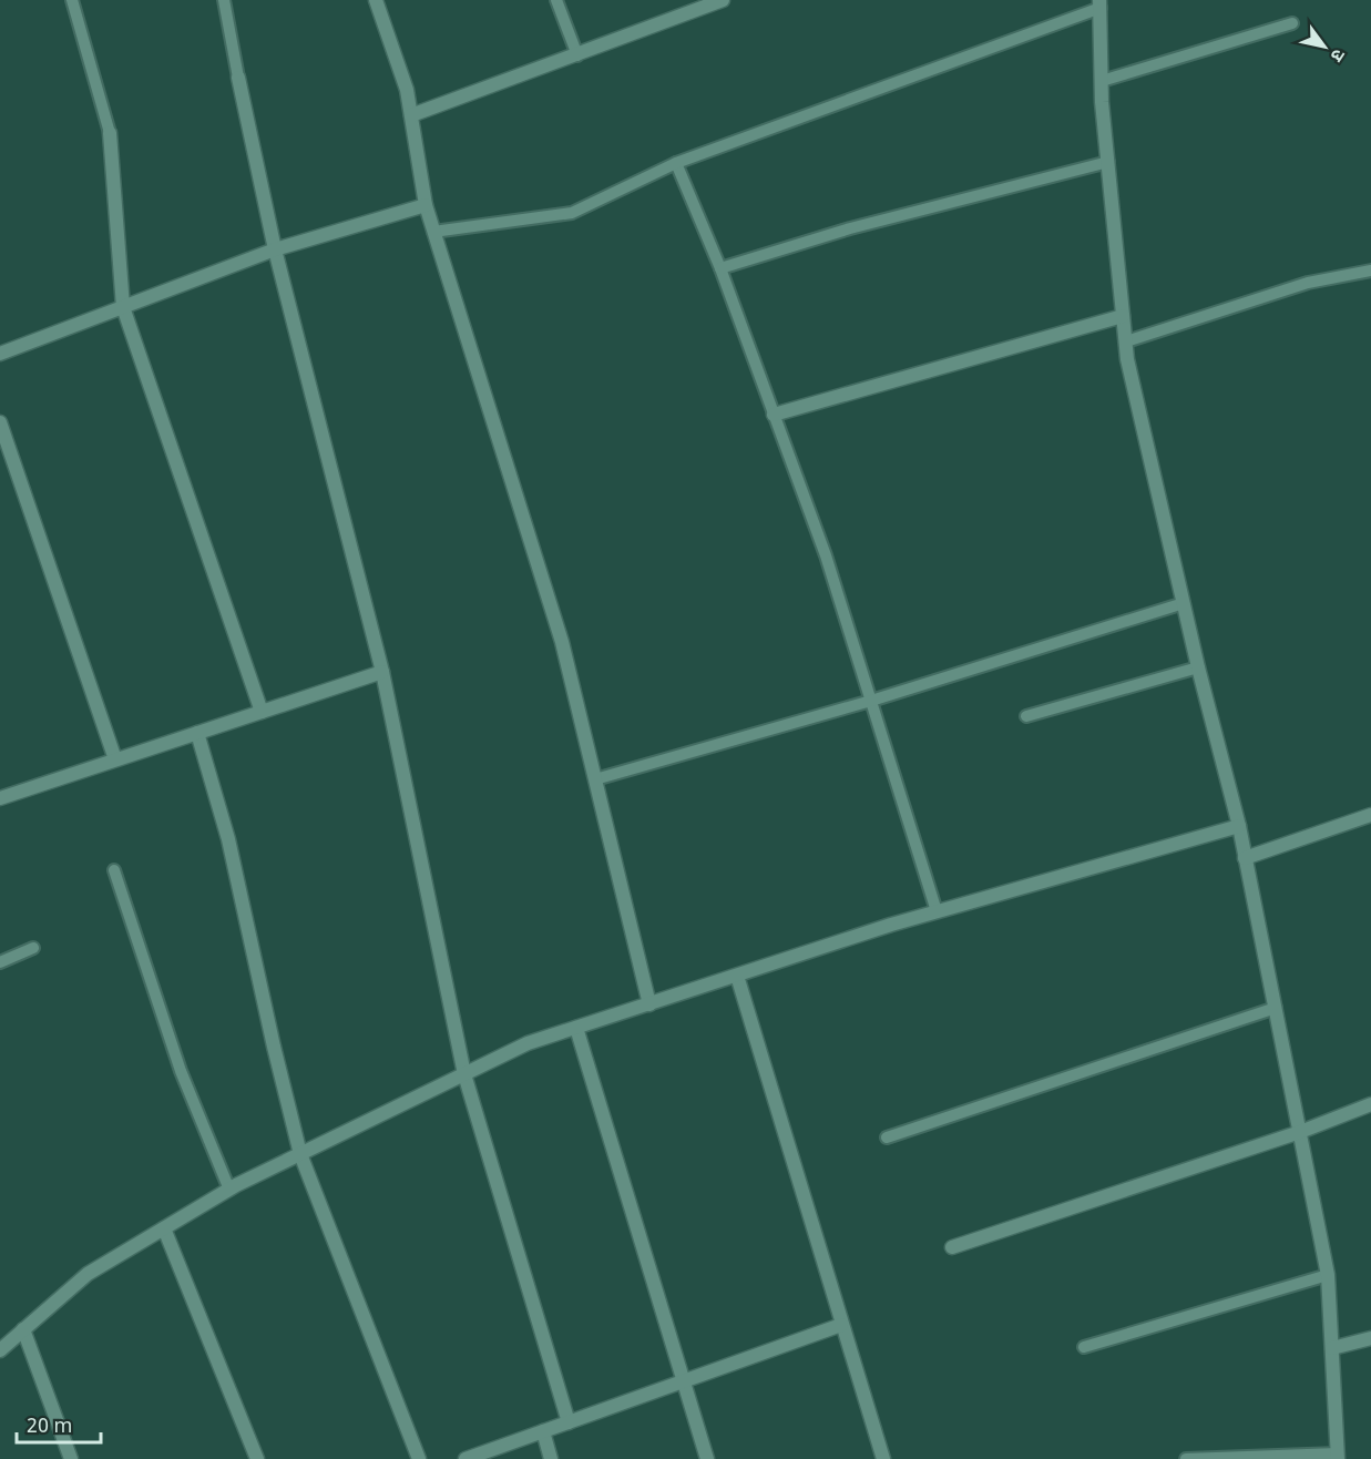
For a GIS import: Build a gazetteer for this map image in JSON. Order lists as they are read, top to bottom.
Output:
{
  "scale_bar": "20 m",
  "north": "bottom right"
}
